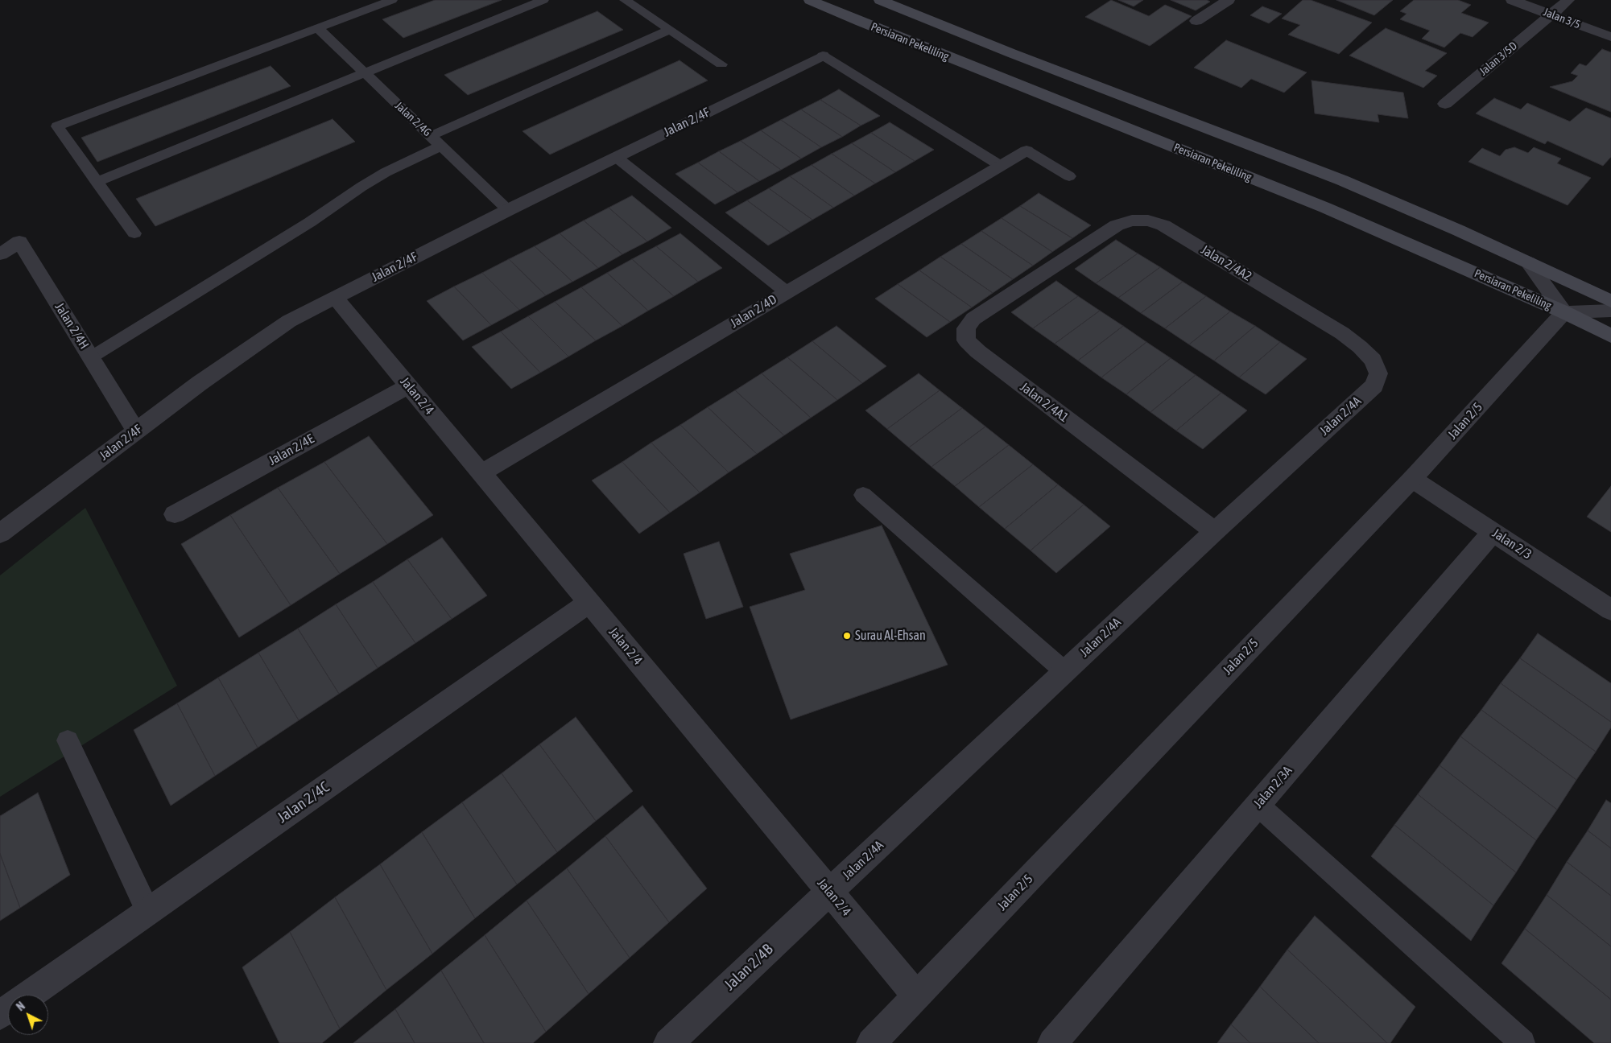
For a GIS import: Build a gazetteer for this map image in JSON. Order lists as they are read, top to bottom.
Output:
{
  "streets": {
    "main road": ["Persiaran Pekeliling"],
    "street": [
      "Jalan 3/5",
      "Jalan 3/5D",
      "Jalan 2/4F",
      "Jalan 2/4A2",
      "Jalan 2/4D",
      "Jalan 2/4H",
      "Jalan 2/4",
      "Jalan 2/4A1",
      "Jalan 2/4A",
      "Jalan 2/5",
      "Jalan 2/4E",
      "Jalan 2/3",
      "Jalan 2/3A",
      "Jalan 2/4C",
      "Jalan 2/4B"
    ],
    "lane": ["Jalan 2/4G"]
  },
  "crossings": [
    ["Jalan 3/5", "Jalan 3/5D"],
    ["Persiaran Pekeliling", "Jalan 2/5"],
    ["Jalan 2/4G", "Jalan 2/4F"],
    ["Jalan 2/4F", "Jalan 2/4H"],
    ["Jalan 2/4F", "Jalan 2/4"],
    ["Jalan 2/4A2", "Jalan 2/4A1"],
    ["Jalan 2/4A2", "Jalan 2/4A"],
    ["Jalan 2/4D", "Jalan 2/4"],
    ["Jalan 2/4", "Jalan 2/4A"],
    ["Jalan 2/4", "Jalan 2/5"],
    ["Jalan 2/4", "Jalan 2/4E"],
    ["Jalan 2/4", "Jalan 2/4C"],
    ["Jalan 2/4", "Jalan 2/4B"],
    ["Jalan 2/4A1", "Jalan 2/4A"],
    ["Jalan 2/4A", "Jalan 2/4B"],
    ["Jalan 2/5", "Jalan 2/3"],
    ["Jalan 2/3", "Jalan 2/3A"]
  ],
  "places": ["Surau Al-Ehsan"],
  "north": "top left"
}
